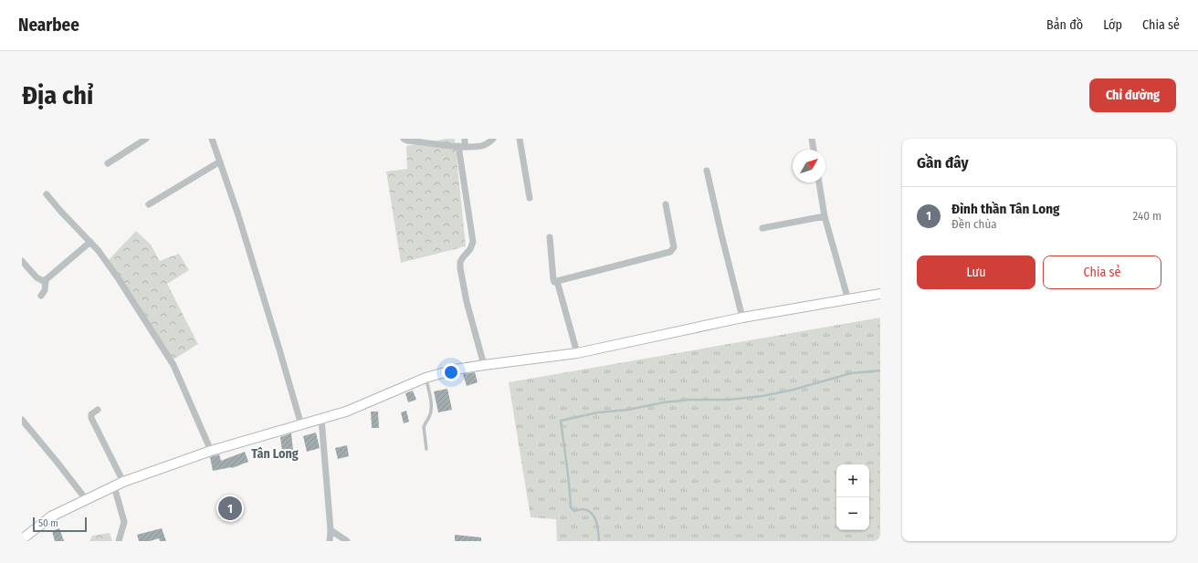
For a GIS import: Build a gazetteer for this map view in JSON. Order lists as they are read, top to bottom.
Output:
{
  "districts": ["Tân Long"],
  "scale_bar": "50 m",
  "north": "top right",
  "page": {
    "header": "Nearbee",
    "nav": ["Bản đồ", "Lớp", "Chia sẻ"],
    "buttons": [
      "Chỉ đường",
      ["Lưu", "Chia sẻ"]
    ],
    "title": "Địa chỉ",
    "heading": "Gần đây",
    "list": [
      {
        "mark": "1",
        "name": "Đình thần Tân Long",
        "note": "Đền chùa",
        "value": "240 m"
      }
    ],
    "map_buttons": ["+", "−"],
    "pins": "1",
    "scale": "50 m"
  }
}
